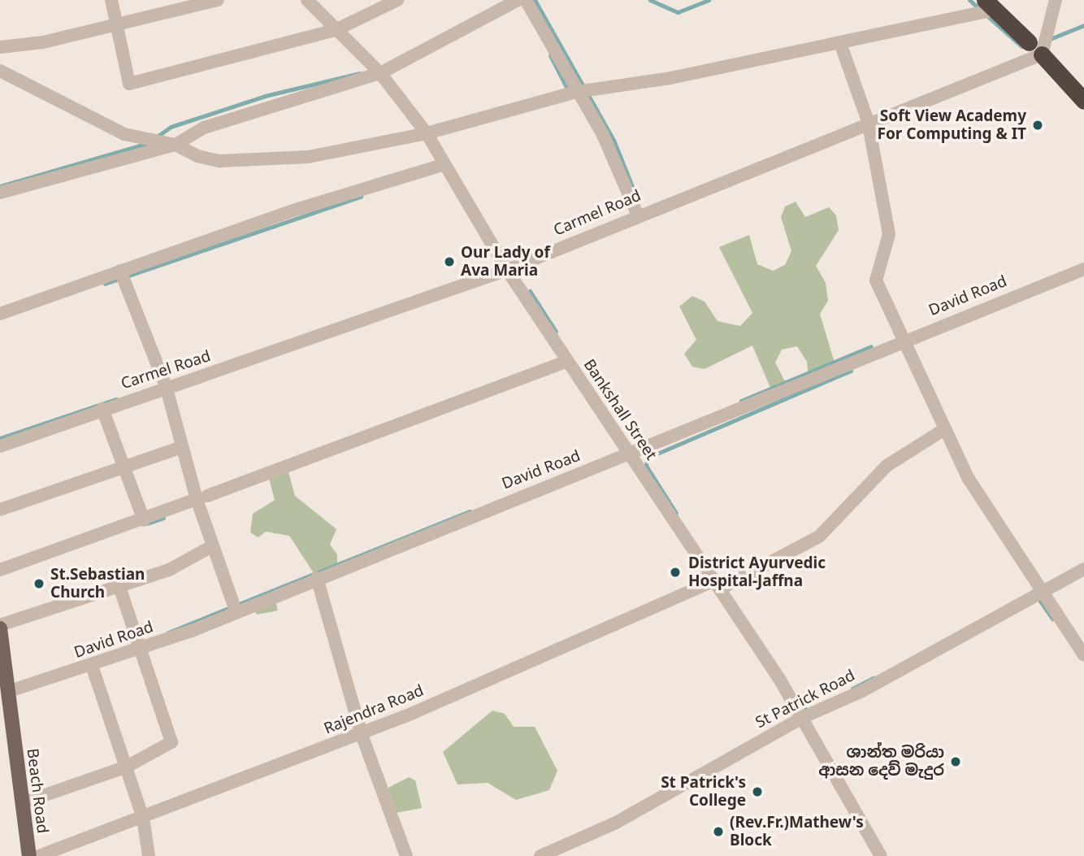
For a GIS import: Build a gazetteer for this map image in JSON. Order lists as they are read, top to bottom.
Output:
{
  "streets": {
    "main road": ["Beach Road"],
    "street": [
      "Carmel Road",
      "David Road",
      "Bankshall Street",
      "St Patrick Road",
      "Rajendra Road"
    ]
  },
  "crossings": [
    ["Carmel Road", "Bankshall Street"],
    ["David Road", "Bankshall Street"],
    ["David Road", "Beach Road"],
    ["Bankshall Street", "St Patrick Road"],
    ["Bankshall Street", "Rajendra Road"]
  ],
  "places": [
    "Soft View Academy For Computing & IT",
    "Our Lady of Ava Maria",
    "District Ayurvedic Hospital-Jaffna",
    "St.Sebastian Church",
    "ශාන්ත මරියා ආසන දෙව් මැදුර",
    "St Patrick's College",
    "(Rev.Fr.)Mathew's Block"
  ]
}
